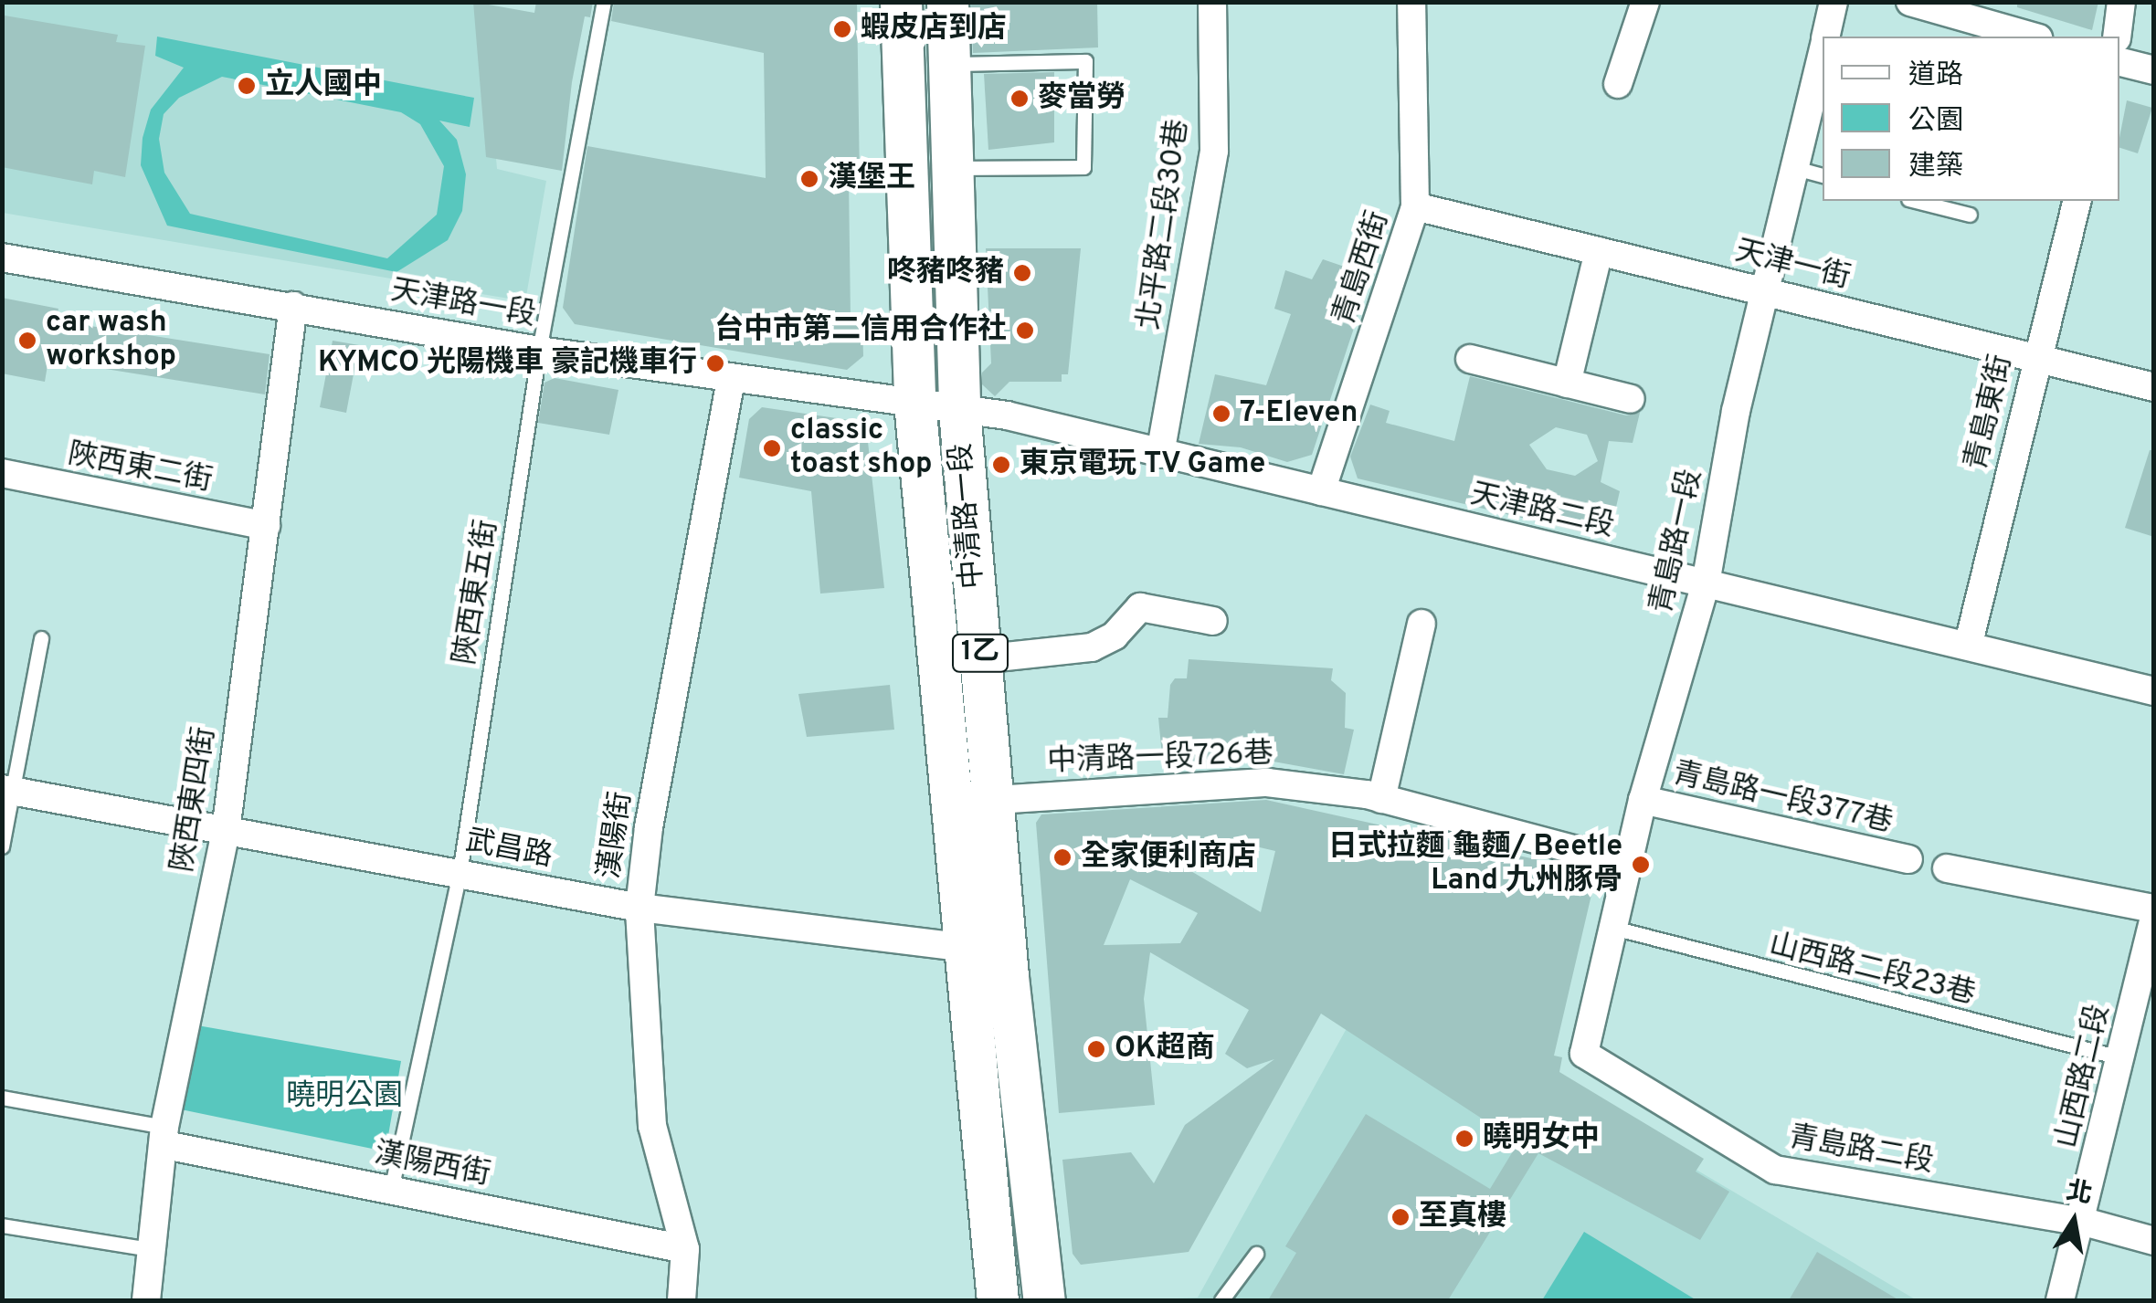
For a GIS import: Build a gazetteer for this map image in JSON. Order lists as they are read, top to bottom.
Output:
{
  "streets": {
    "main road": ["中清路一段", "1乙"],
    "street": [
      "北平路二段30巷",
      "天津一街",
      "青島西街",
      "天津路一段",
      "青島東街",
      "陜西東二街",
      "天津路二段",
      "青島路一段",
      "中清路一段726巷",
      "青島路一段377巷",
      "陜西東四街",
      "漢陽街",
      "武昌路",
      "山西路二段",
      "青島路二段",
      "漢陽西街"
    ],
    "lane": ["陝西東五街", "山西路二段23巷"]
  },
  "crossings": [
    ["北平路二段30巷", "天津路二段"],
    ["天津一街", "青島西街"],
    ["天津一街", "青島東街"],
    ["天津一街", "青島路一段"],
    ["青島西街", "天津路二段"],
    ["天津路一段", "天津路二段"],
    ["天津路一段", "中清路一段"],
    ["天津路一段", "陝西東五街"],
    ["天津路一段", "陜西東四街"],
    ["天津路一段", "漢陽街"],
    ["青島東街", "天津路二段"],
    ["陜西東二街", "陜西東四街"],
    ["天津路二段", "中清路一段"],
    ["天津路二段", "青島路一段"],
    ["中清路一段", "中清路一段726巷"],
    ["中清路一段", "武昌路"],
    ["青島路一段", "中清路一段726巷"],
    ["青島路一段", "青島路一段377巷"],
    ["青島路一段", "山西路二段23巷"],
    ["青島路一段", "青島路二段"],
    ["陝西東五街", "武昌路"],
    ["陝西東五街", "漢陽西街"],
    ["陜西東四街", "武昌路"],
    ["陜西東四街", "漢陽西街"],
    ["漢陽街", "武昌路"],
    ["漢陽街", "漢陽西街"],
    ["山西路二段23巷", "山西路二段"],
    ["山西路二段", "青島路二段"]
  ],
  "parks": ["曉明公園"],
  "places": [
    "蝦皮店到店",
    "立人國中",
    "麥當勞",
    "漢堡王",
    "咚豬咚豬",
    "台中市第二信用合作社",
    "car wash workshop",
    "KYMCO 光陽機車 豪記機車行",
    "7-Eleven",
    "classic toast shop",
    "東京電玩 TV Game",
    "全家便利商店",
    "日式拉麵 龜麵/ Beetle Land 九州豚骨",
    "OK超商",
    "曉明女中",
    "至真樓"
  ],
  "legend": ["道路", "公園", "建築"],
  "north": "top"
}
